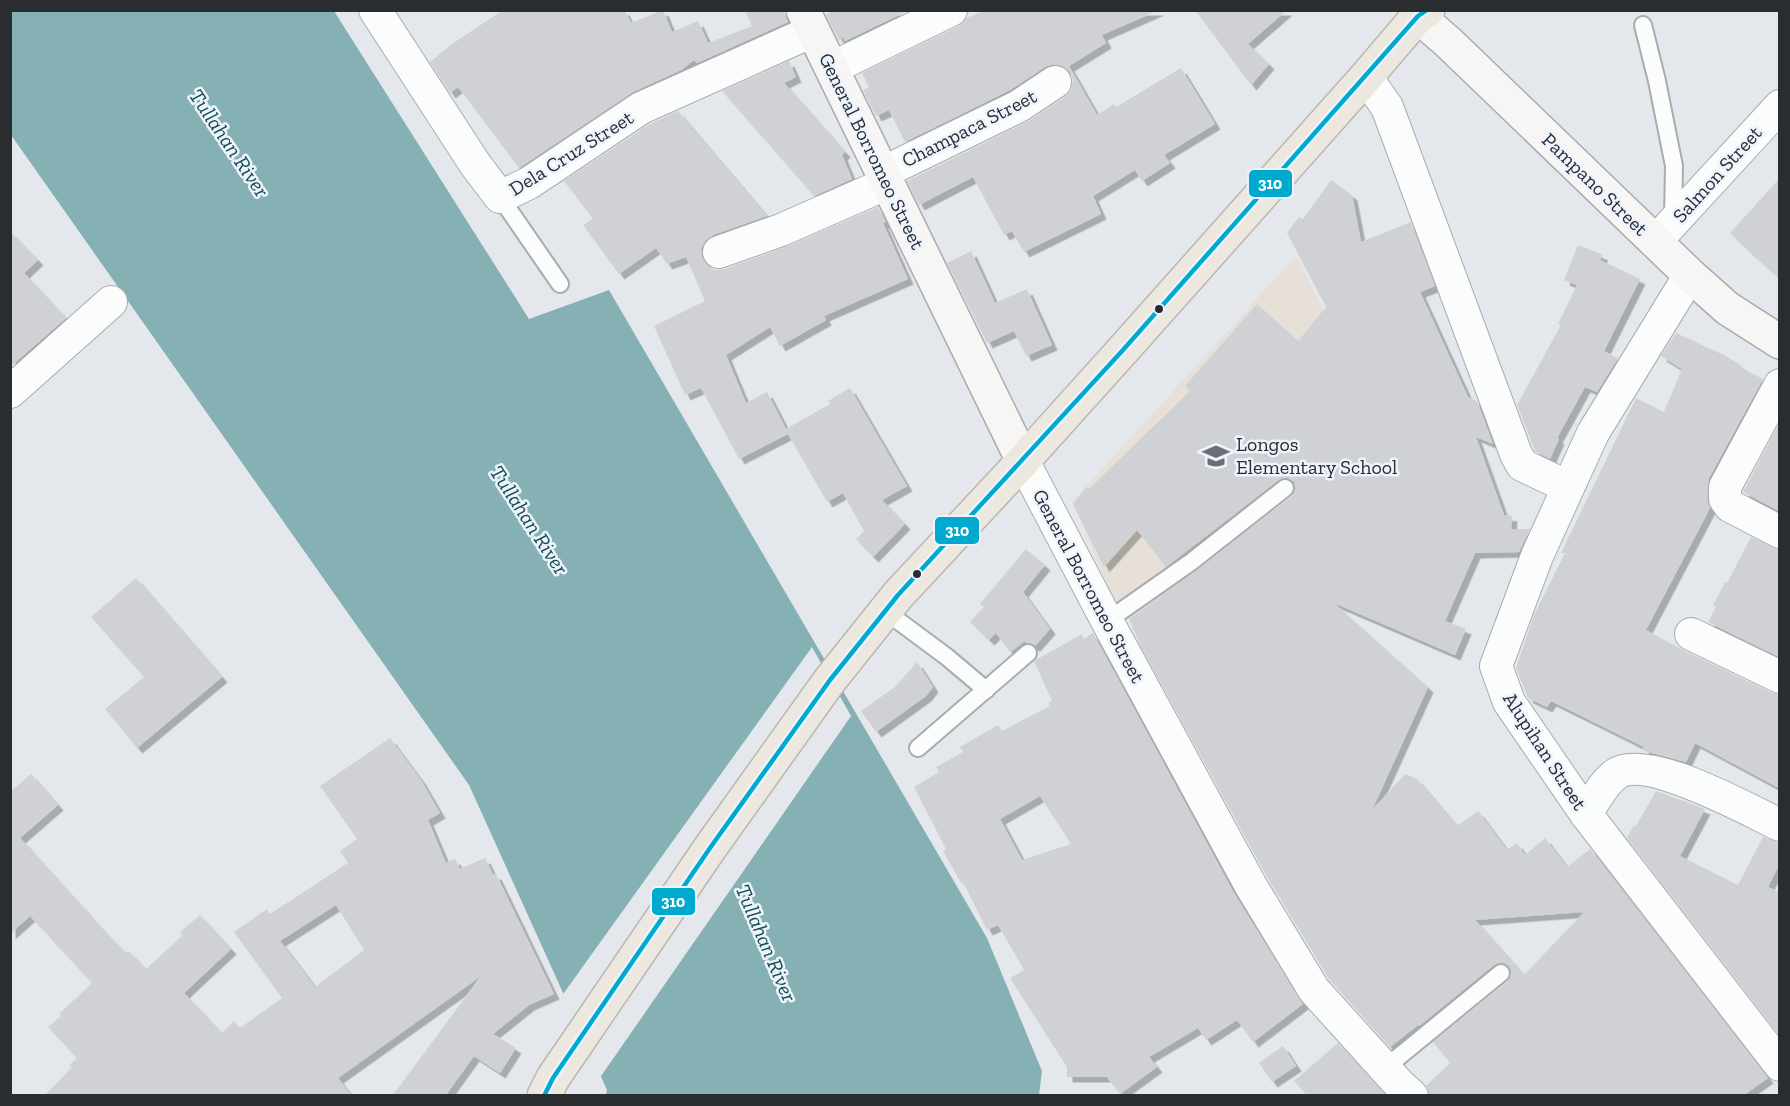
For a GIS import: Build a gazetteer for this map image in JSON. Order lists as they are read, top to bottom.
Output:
{
  "streets": {
    "street": [
      "Champaca Street",
      "General Borromeo Street",
      "Dela Cruz Street",
      "Salmon Street",
      "Pampano Street",
      "Alupihan Street"
    ]
  },
  "crossings": [
    ["Champaca Street", "General Borromeo Street"],
    ["General Borromeo Street", "Dela Cruz Street"],
    ["Salmon Street", "Pampano Street"],
    ["Pampano Street", "Alupihan Street"]
  ],
  "water": ["Tullahan River"],
  "places": {
    "school or university": ["Longos Elementary School"]
  },
  "lines": ["transit line 310"]
}
